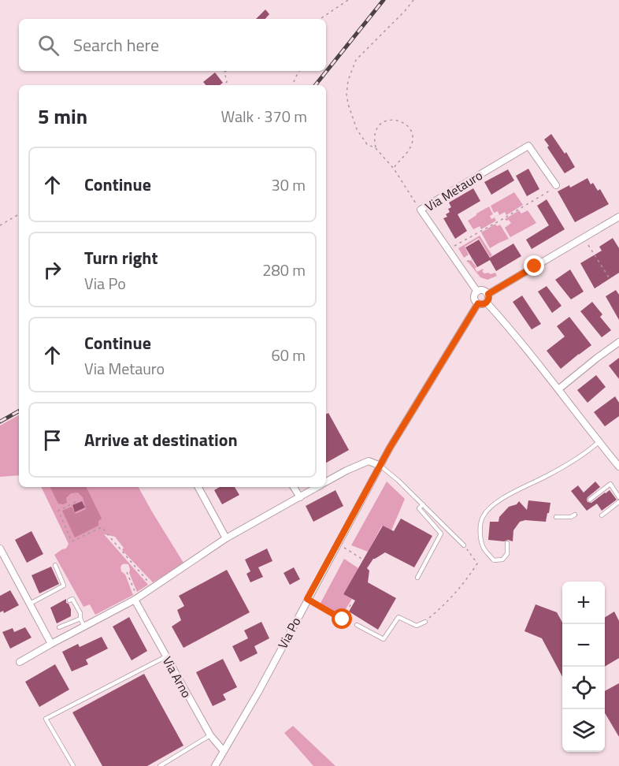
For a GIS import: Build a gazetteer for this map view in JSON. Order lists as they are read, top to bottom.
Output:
{
  "streets": {
    "street": ["Via Metauro", "Via Po", "Via Arno"]
  },
  "crossings": [
    ["Via Metauro", "Via Po"],
    ["Via Po", "Via Arno"]
  ],
  "page": {
    "search": "Search here",
    "heading": ["5 min", "Walk · 370 m"],
    "list": [
      ["Continue", "30 m"],
      ["Turn right", "Via Po", "280 m"],
      ["Continue", "Via Metauro", "60 m"],
      "Arrive at destination"
    ],
    "map_buttons": ["+", "−"]
  }
}
